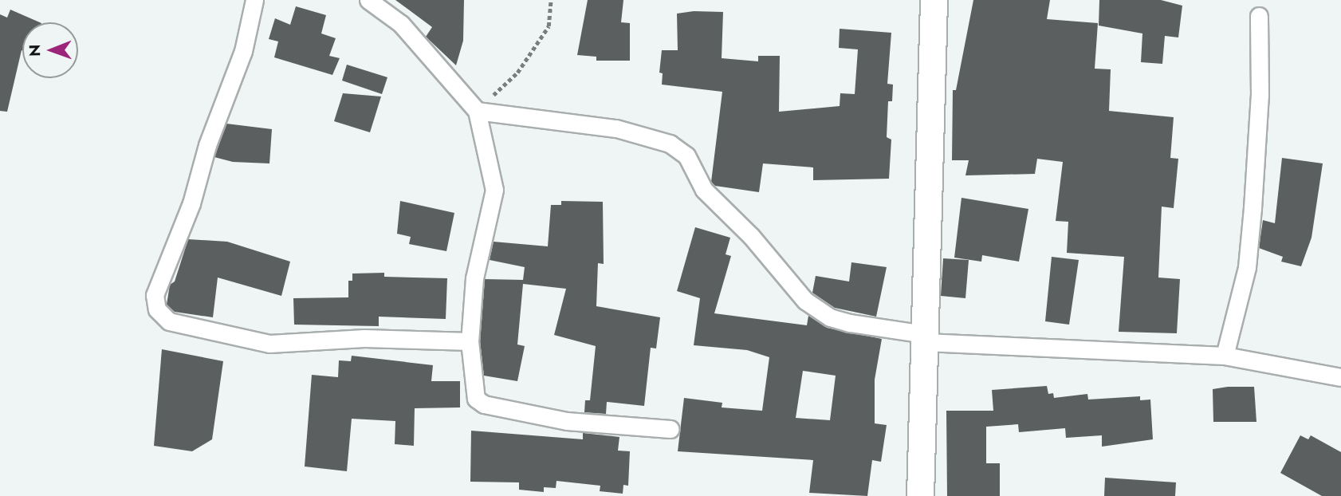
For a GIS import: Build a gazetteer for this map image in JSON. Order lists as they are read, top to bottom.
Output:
{
  "north": "left"
}
